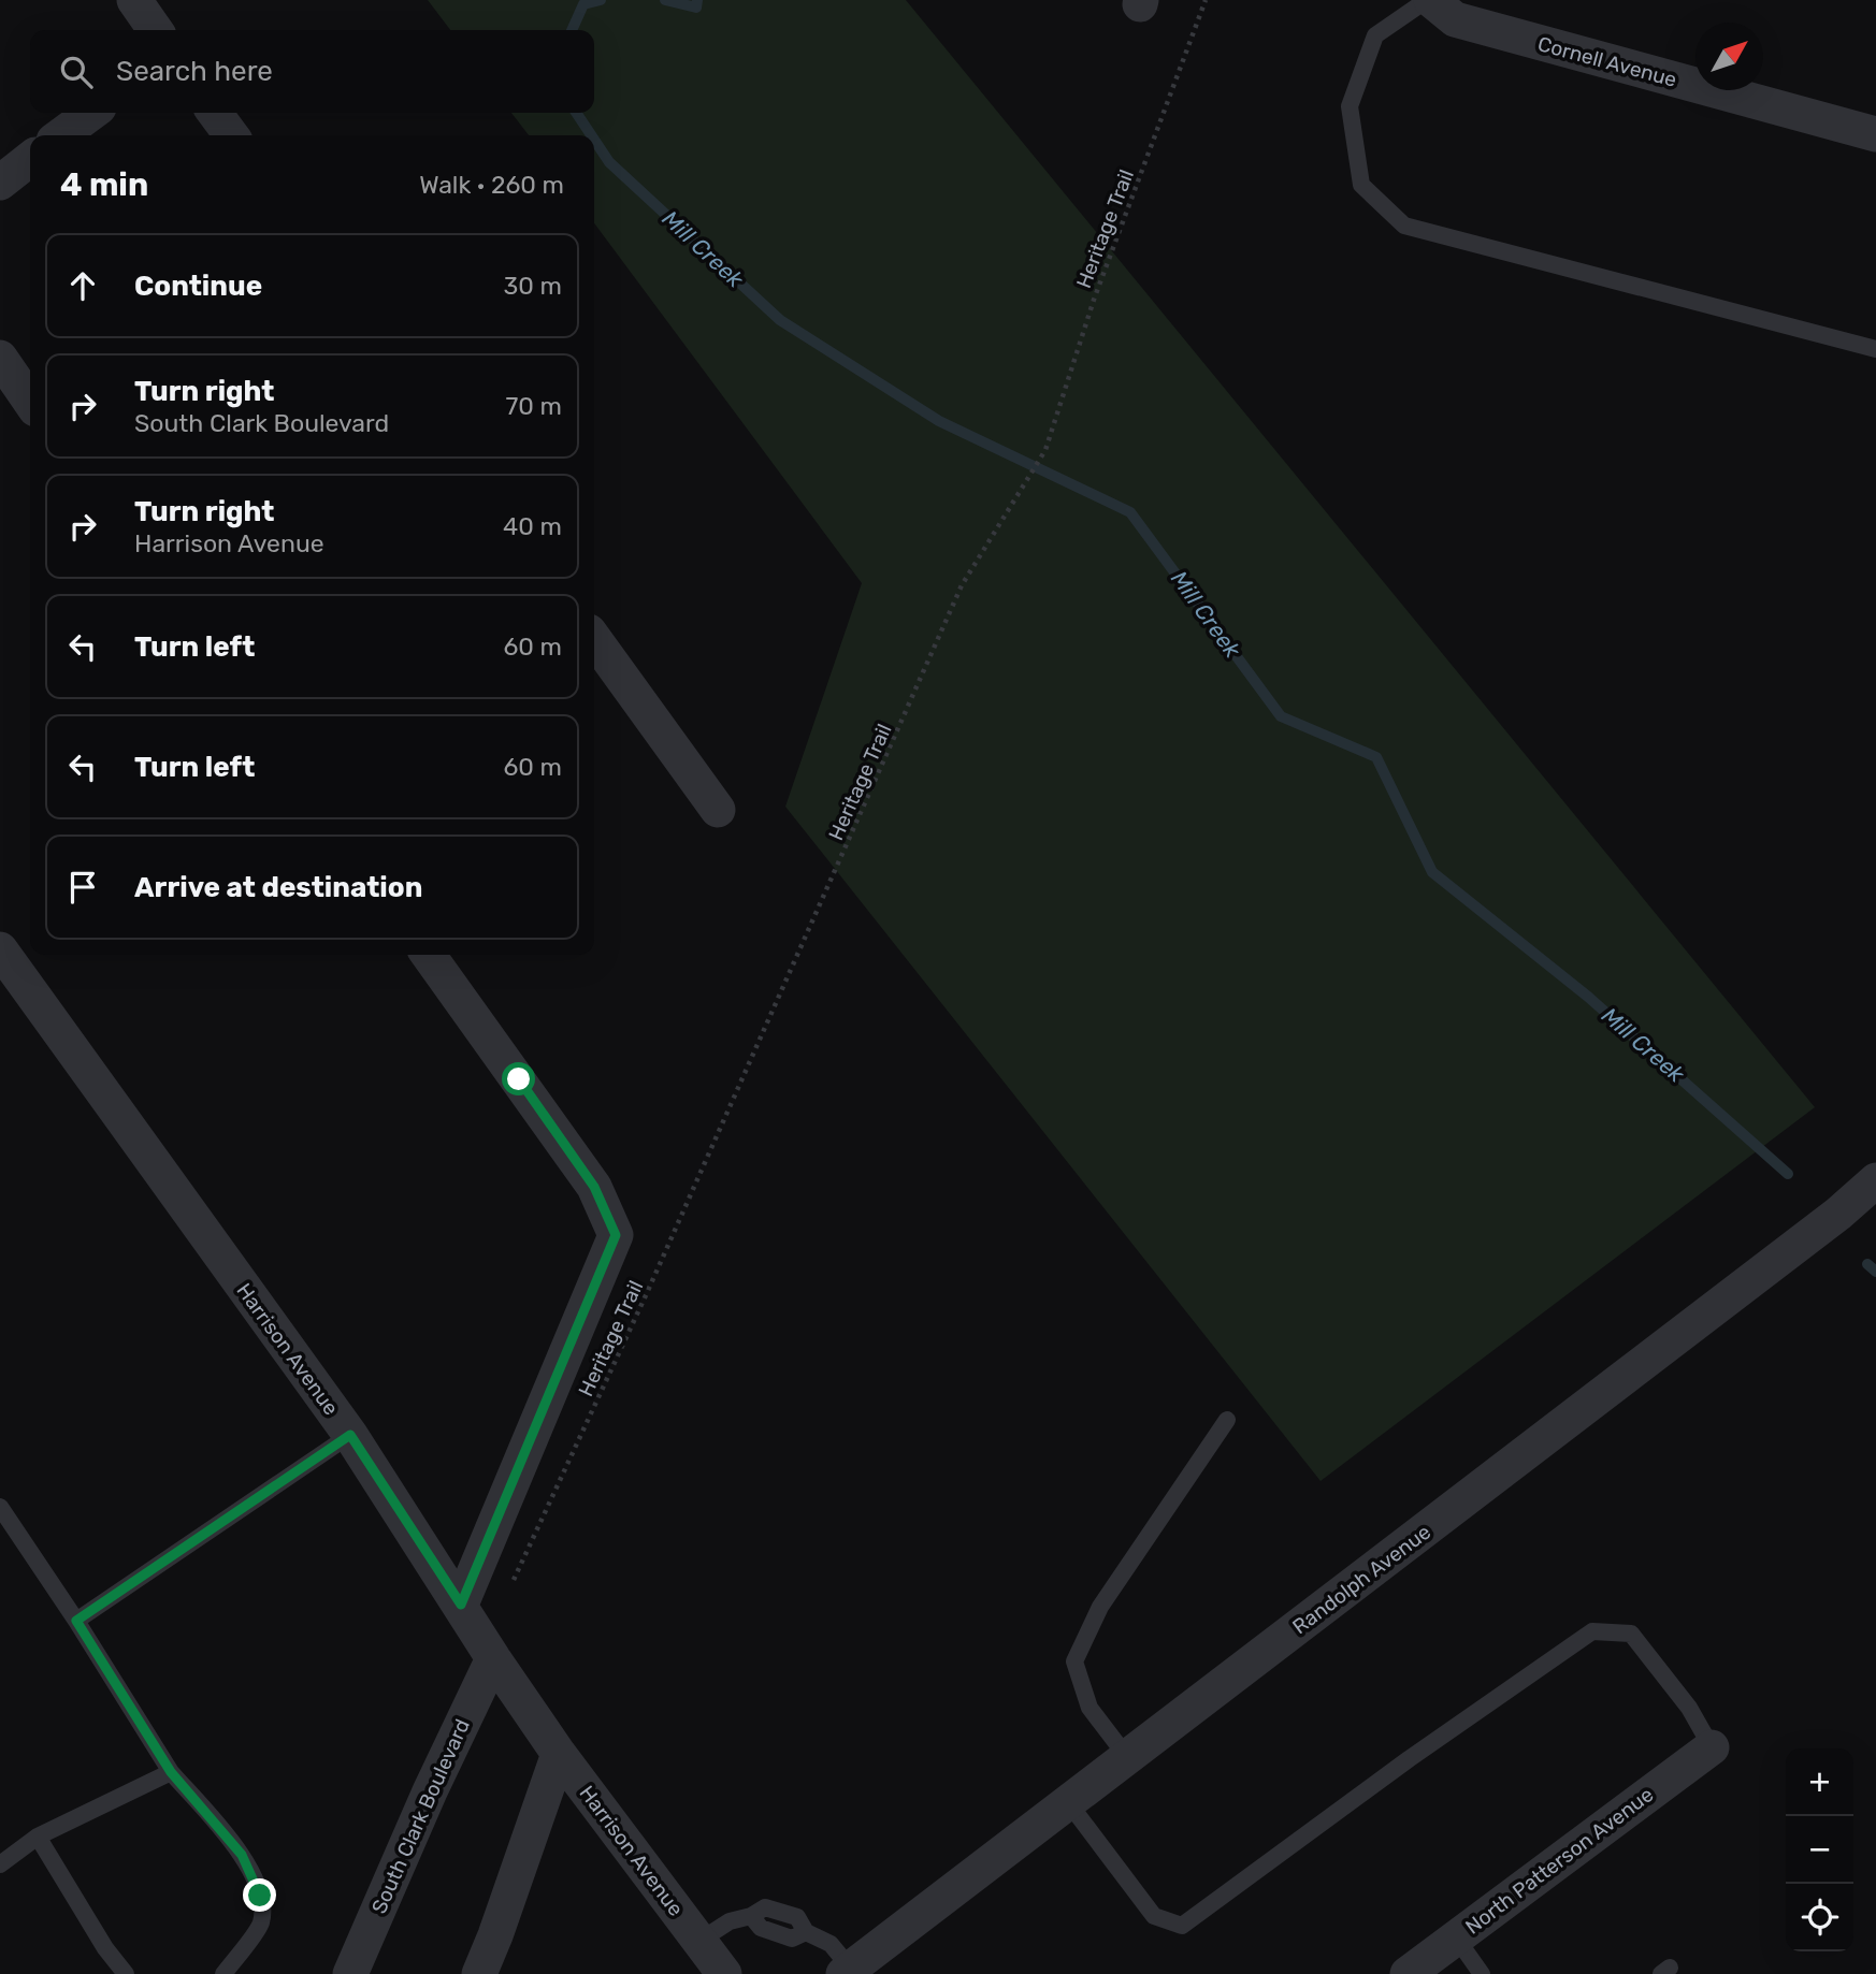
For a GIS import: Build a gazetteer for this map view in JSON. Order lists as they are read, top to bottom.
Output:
{
  "streets": {
    "street": [
      "Cornell Avenue",
      "Harrison Avenue",
      "Randolph Avenue",
      "South Clark Boulevard",
      "North Patterson Avenue"
    ],
    "path": ["Heritage Trail"]
  },
  "crossings": [
    ["Harrison Avenue", "South Clark Boulevard"]
  ],
  "water": ["Mill Creek"],
  "north": "top right",
  "page": {
    "search": "Search here",
    "heading": ["4 min", "Walk · 260 m"],
    "list": [
      ["Continue", "30 m"],
      ["Turn right", "South Clark Boulevard", "70 m"],
      ["Turn right", "Harrison Avenue", "40 m"],
      ["Turn left", "60 m"],
      ["Turn left", "60 m"],
      "Arrive at destination"
    ],
    "map_buttons": ["+", "−"]
  }
}
